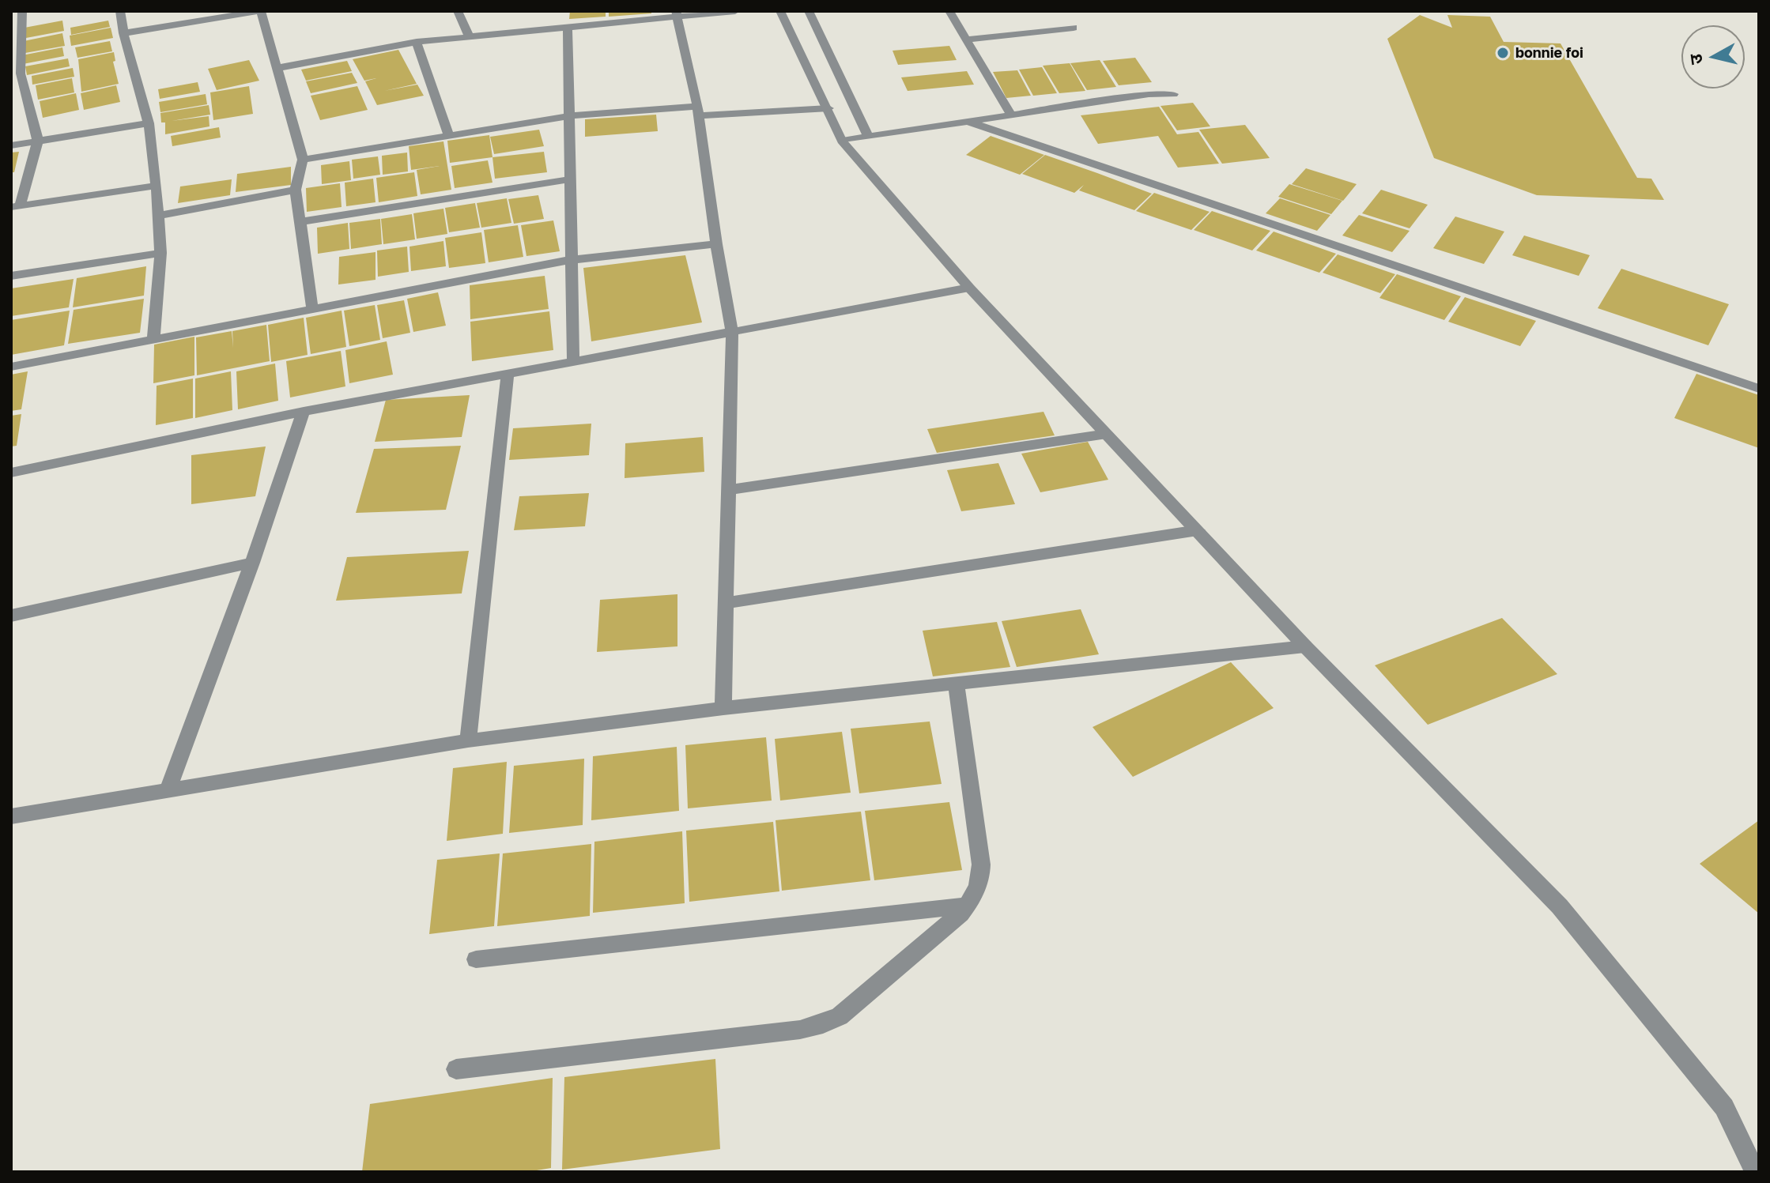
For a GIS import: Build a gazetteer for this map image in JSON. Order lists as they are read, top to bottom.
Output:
{
  "places": ["bonnie foi"],
  "north": "left"
}
